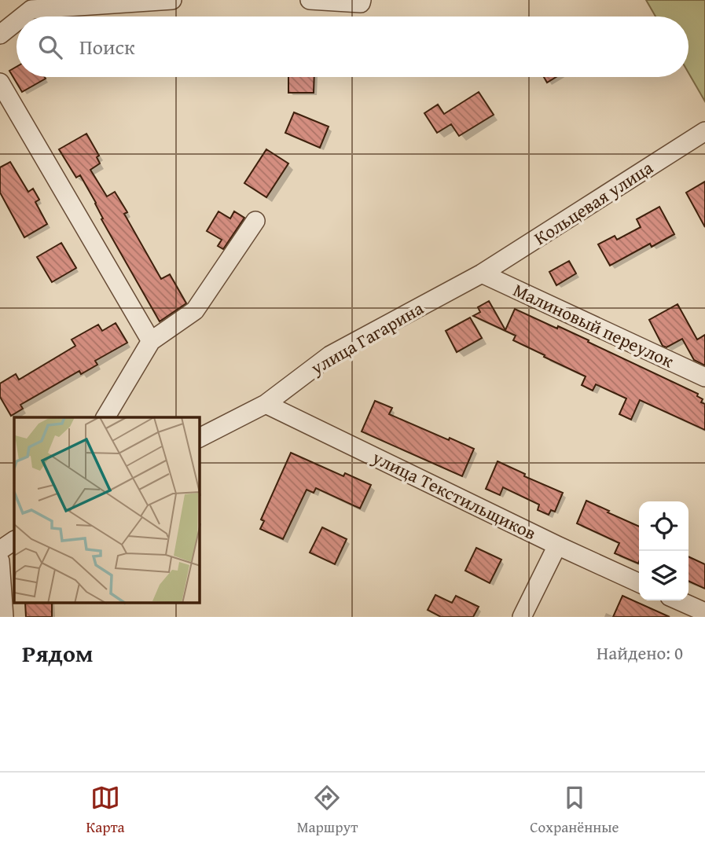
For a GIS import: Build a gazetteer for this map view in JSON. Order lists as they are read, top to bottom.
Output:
{
  "streets": {
    "street": [
      "Кольцевая улица",
      "Малиновый переулок",
      "улица Гагарина",
      "улица Текстильщиков"
    ]
  },
  "crossings": [
    ["Кольцевая улица", "Малиновый переулок"],
    ["Кольцевая улица", "улица Гагарина"],
    ["Малиновый переулок", "улица Гагарина"],
    ["улица Гагарина", "улица Текстильщиков"]
  ],
  "page": {
    "search": "Поиск",
    "heading": ["Рядом", "Найдено: 0"],
    "nav": ["Карта", "Маршрут", "Сохранённые"]
  }
}
